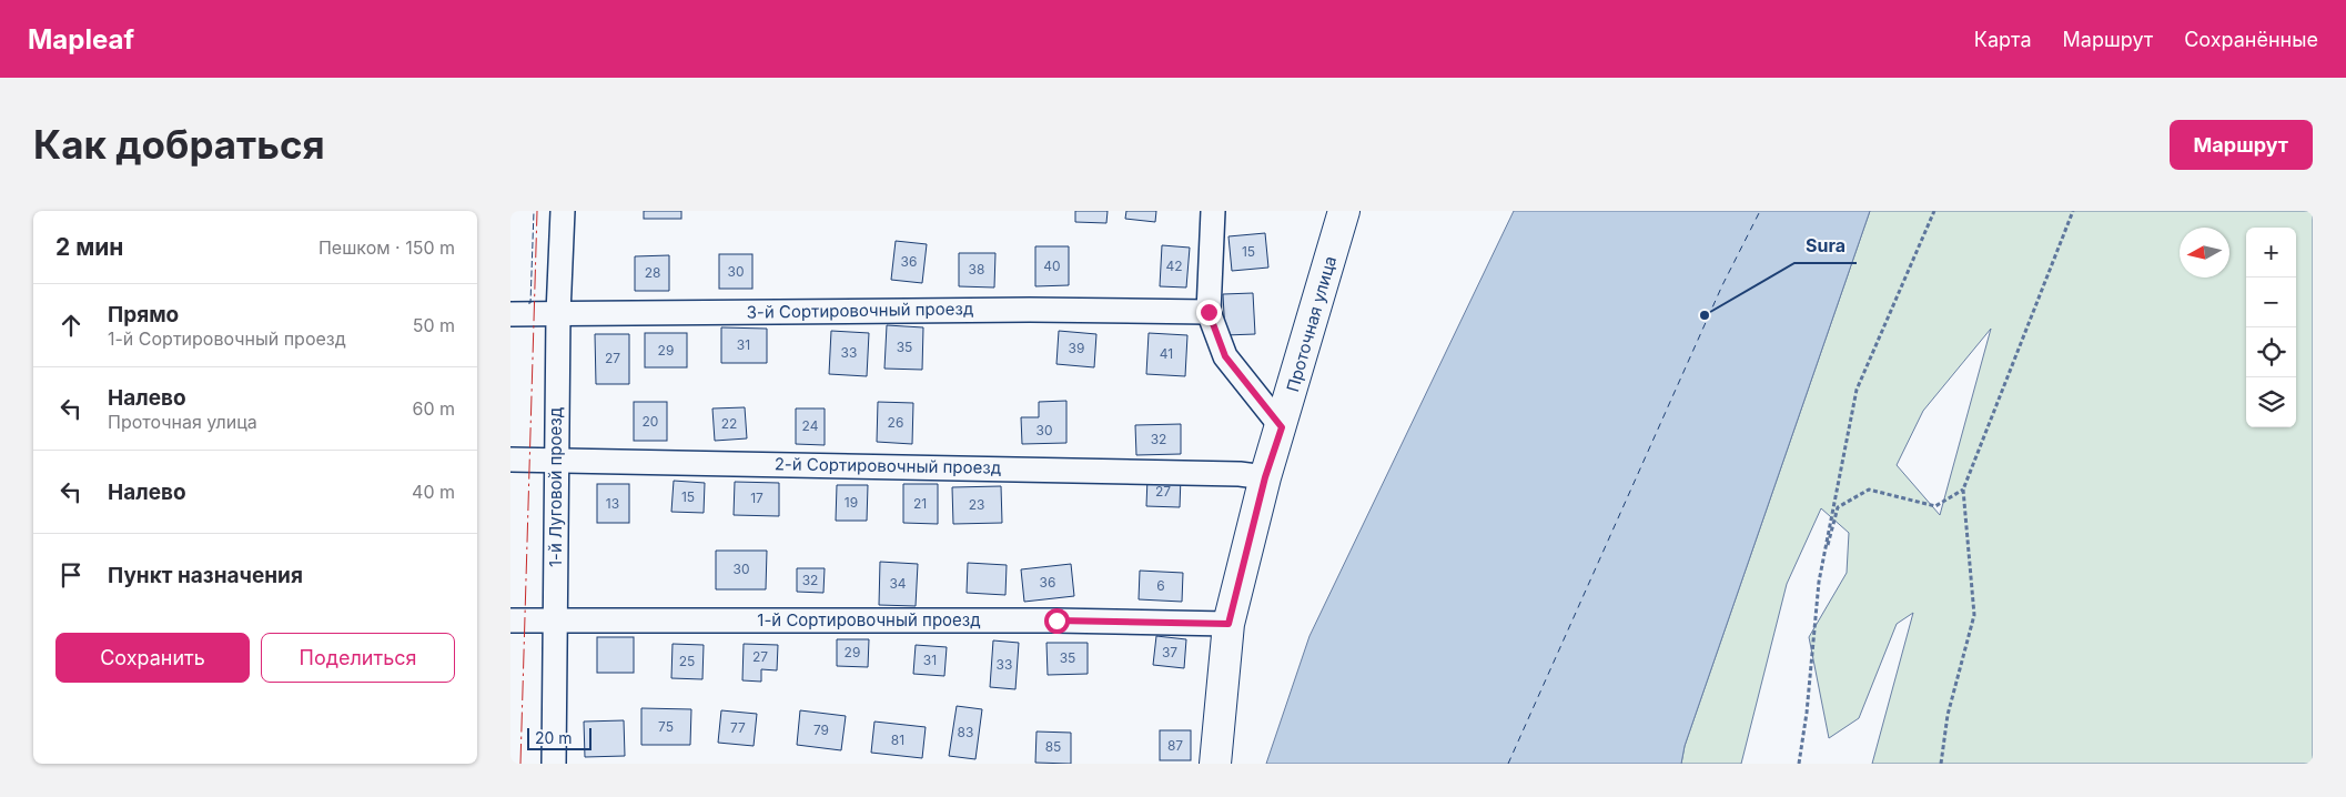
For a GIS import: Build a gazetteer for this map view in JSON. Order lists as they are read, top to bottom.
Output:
{
  "streets": {
    "main road": ["Проточная улица"],
    "street": [
      "3-й Сортировочный проезд",
      "2-й Сортировочный проезд",
      "1-й Луговой проезд",
      "1-й Сортировочный проезд"
    ]
  },
  "crossings": [
    ["3-й Сортировочный проезд", "1-й Луговой проезд"],
    ["Проточная улица", "2-й Сортировочный проезд"],
    ["Проточная улица", "1-й Сортировочный проезд"],
    ["2-й Сортировочный проезд", "1-й Луговой проезд"],
    ["1-й Луговой проезд", "1-й Сортировочный проезд"]
  ],
  "places": ["Sura"],
  "house_numbers": [
    "15",
    "36",
    "40",
    "42",
    "38",
    "30",
    "28",
    "31",
    "35",
    "39",
    "29",
    "33",
    "41",
    "27",
    "20",
    "26",
    "22",
    "24",
    "30",
    "32",
    "27",
    "15",
    "17",
    "19",
    "13",
    "21",
    "23",
    "30",
    "32",
    "36",
    "34",
    "6",
    "29",
    "37",
    "27",
    "35",
    "31",
    "25",
    "33",
    "75",
    "77",
    "79",
    "83",
    "81",
    "87",
    "85"
  ],
  "scale_bar": "20 m",
  "north": "left",
  "page": {
    "header": "Mapleaf",
    "nav": ["Карта", "Маршрут", "Сохранённые"],
    "buttons": [
      "Маршрут",
      ["Сохранить", "Поделиться"]
    ],
    "title": "Как добраться",
    "heading": ["2 мин", "Пешком · 150 m"],
    "map_buttons": ["+", "−"],
    "list": [
      ["Прямо", "1-й Сортировочный проезд", "50 m"],
      ["Налево", "Проточная улица", "60 m"],
      ["Налево", "40 m"],
      "Пункт назначения"
    ],
    "scale": "20 m"
  }
}
